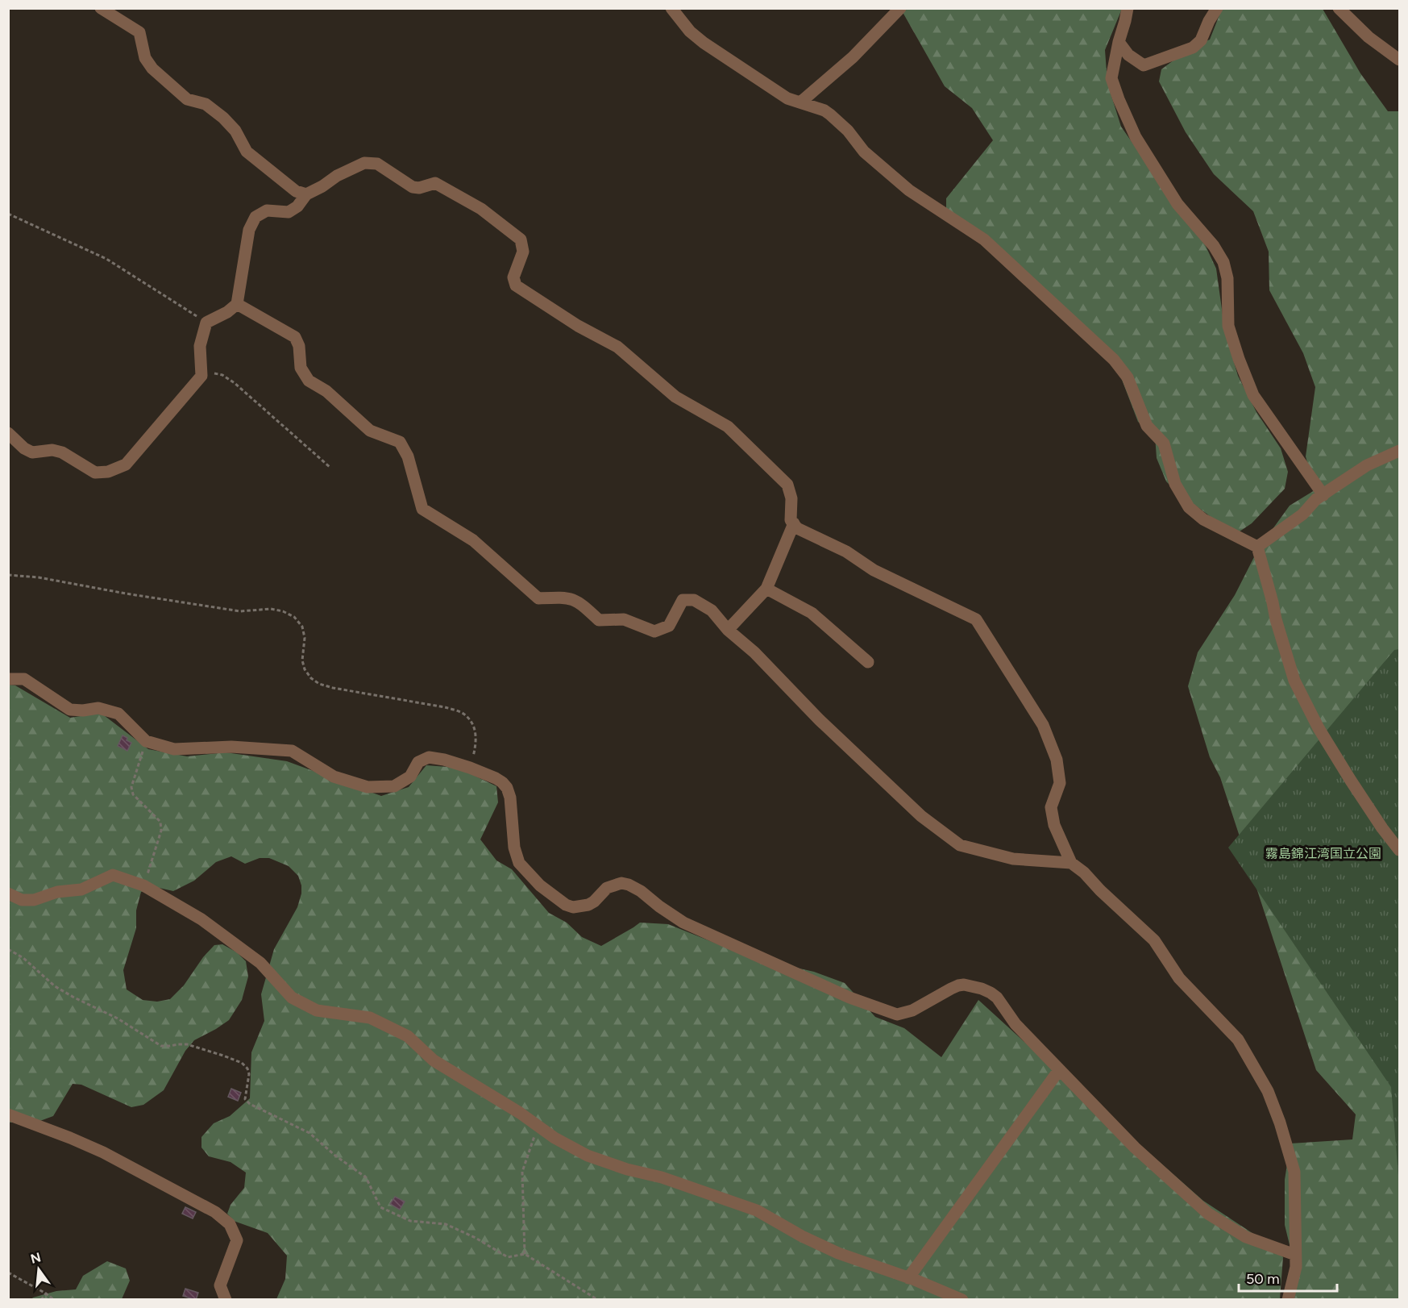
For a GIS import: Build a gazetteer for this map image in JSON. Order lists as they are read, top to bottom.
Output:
{
  "parks": ["霧島錦江湾国立公園"],
  "scale_bar": "50 m",
  "north": "top"
}
